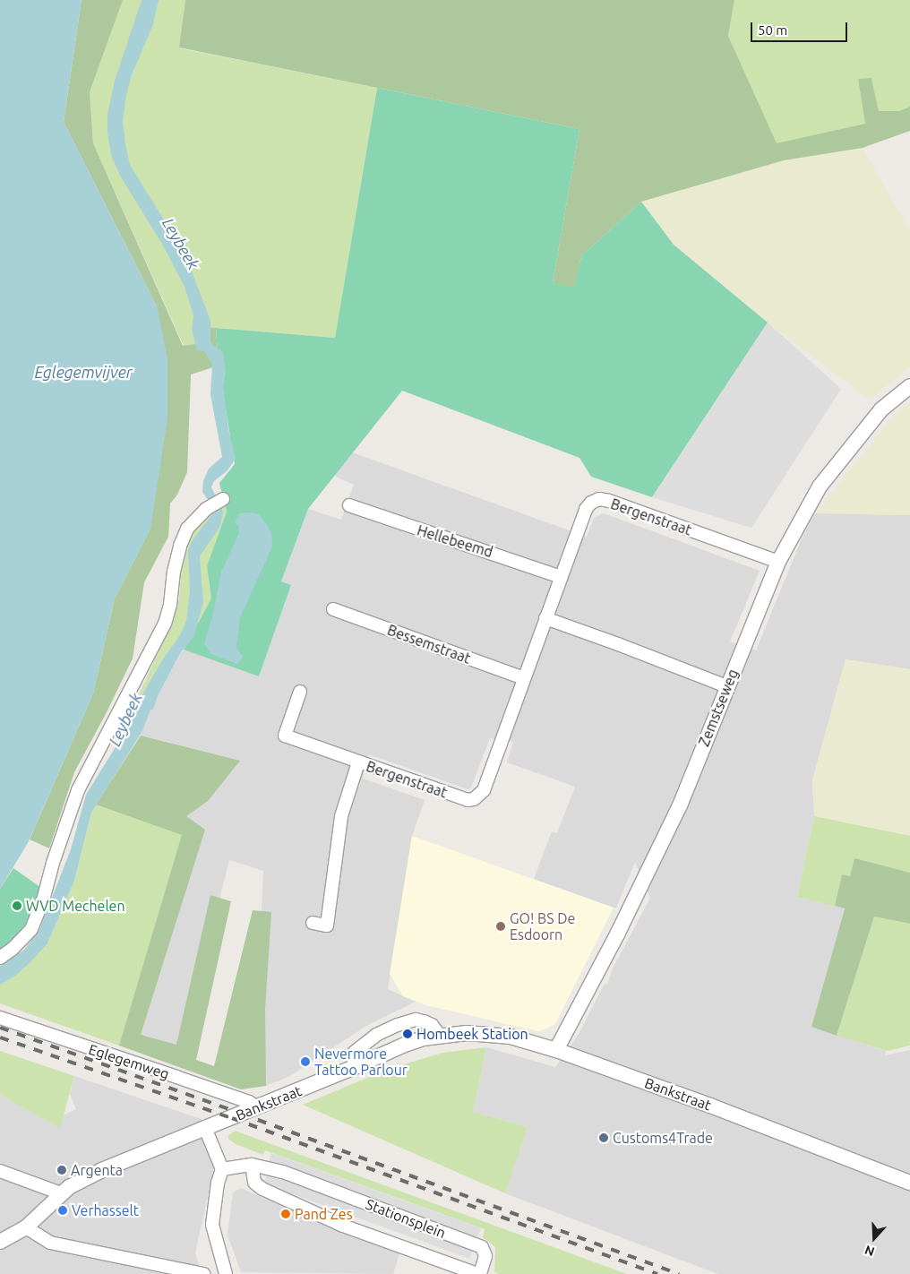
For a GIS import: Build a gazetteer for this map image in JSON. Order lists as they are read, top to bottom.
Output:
{
  "streets": {
    "street": [
      "Bergenstraat",
      "Hellebeemd",
      "Bessemstraat",
      "Zemstseweg",
      "Eglegemweg",
      "Bankstraat",
      "Stationsplein"
    ]
  },
  "crossings": [
    ["Bergenstraat", "Hellebeemd"],
    ["Bergenstraat", "Bessemstraat"],
    ["Bergenstraat", "Zemstseweg"],
    ["Zemstseweg", "Bankstraat"],
    ["Eglegemweg", "Bankstraat"]
  ],
  "water": ["Leybeek", "Eglegemvijver"],
  "places": [
    "WVD Mechelen",
    "GO! BS De Esdoorn",
    "Hombeek Station",
    "Nevermore Tattoo Parlour",
    "Customs4Trade",
    "Argenta",
    "Verhasselt",
    "Pand Zes"
  ],
  "scale_bar": "50 m",
  "north": "bottom"
}
